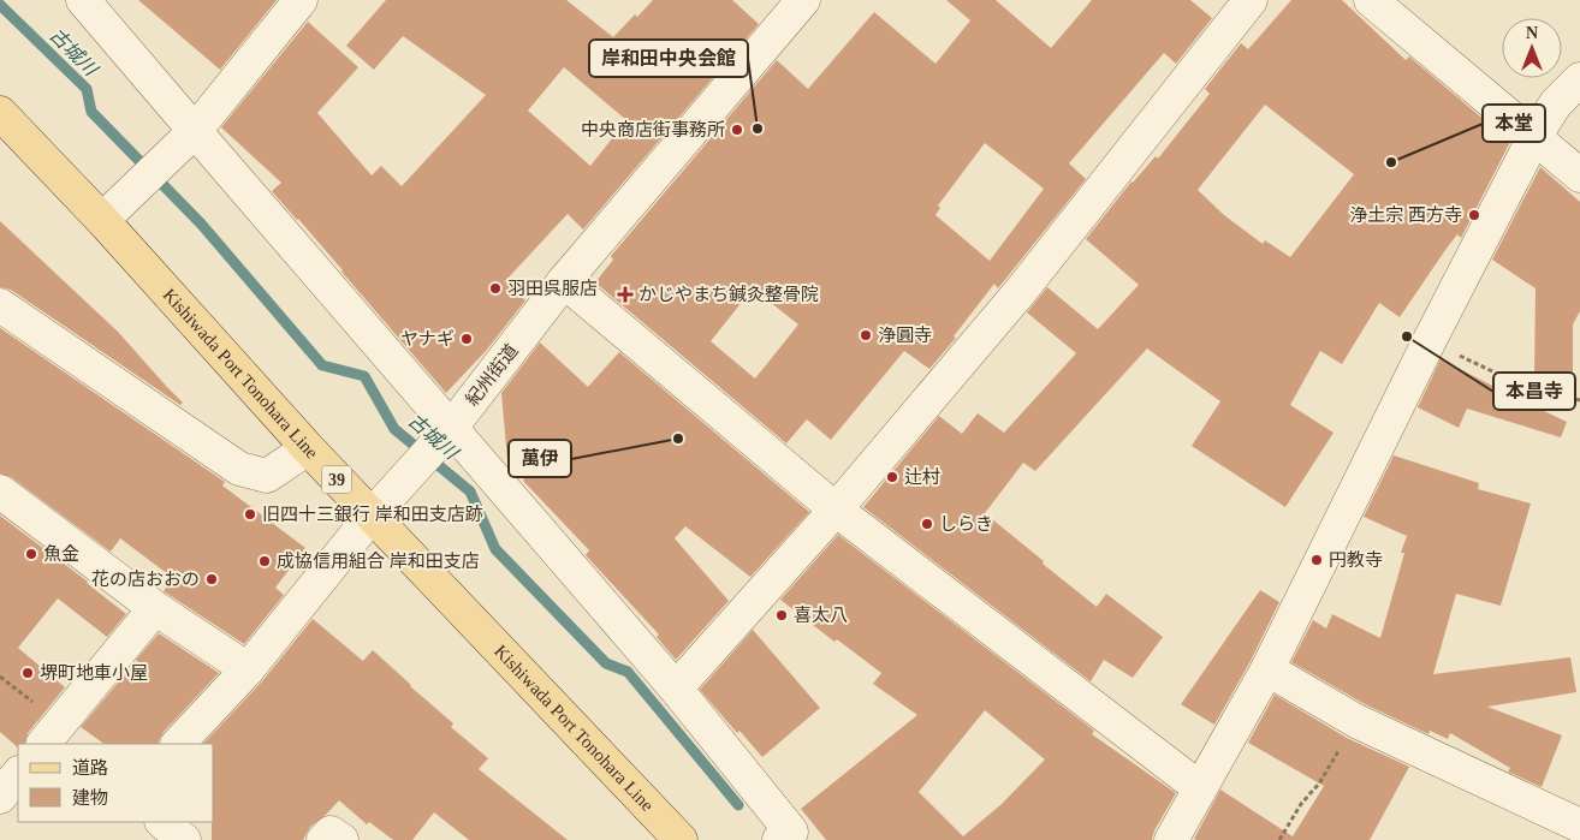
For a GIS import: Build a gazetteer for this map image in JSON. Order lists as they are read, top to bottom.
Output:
{
  "streets": {
    "main road": ["Kishiwada Port Tonohara Line", "39"],
    "street": ["紀州街道"]
  },
  "crossings": [
    ["Kishiwada Port Tonohara Line", "紀州街道"]
  ],
  "water": ["古城川"],
  "places": {
    "other": [
      "岸和田中央会館",
      "中央商店街事務所",
      "本堂",
      "浄土宗 西方寺",
      "羽田呉服店",
      "浄圓寺",
      "本昌寺",
      "ヤナギ",
      "萬伊",
      "辻村",
      "旧四十三銀行 岸和田支店跡",
      "しらき",
      "魚金",
      "円教寺",
      "成協信用組合 岸和田支店",
      "花の店おおの",
      "喜太八",
      "堺町地車小屋"
    ],
    "health": ["かじやまち鍼灸整骨院"]
  },
  "legend": ["道路", "建物"],
  "north": "top"
}
